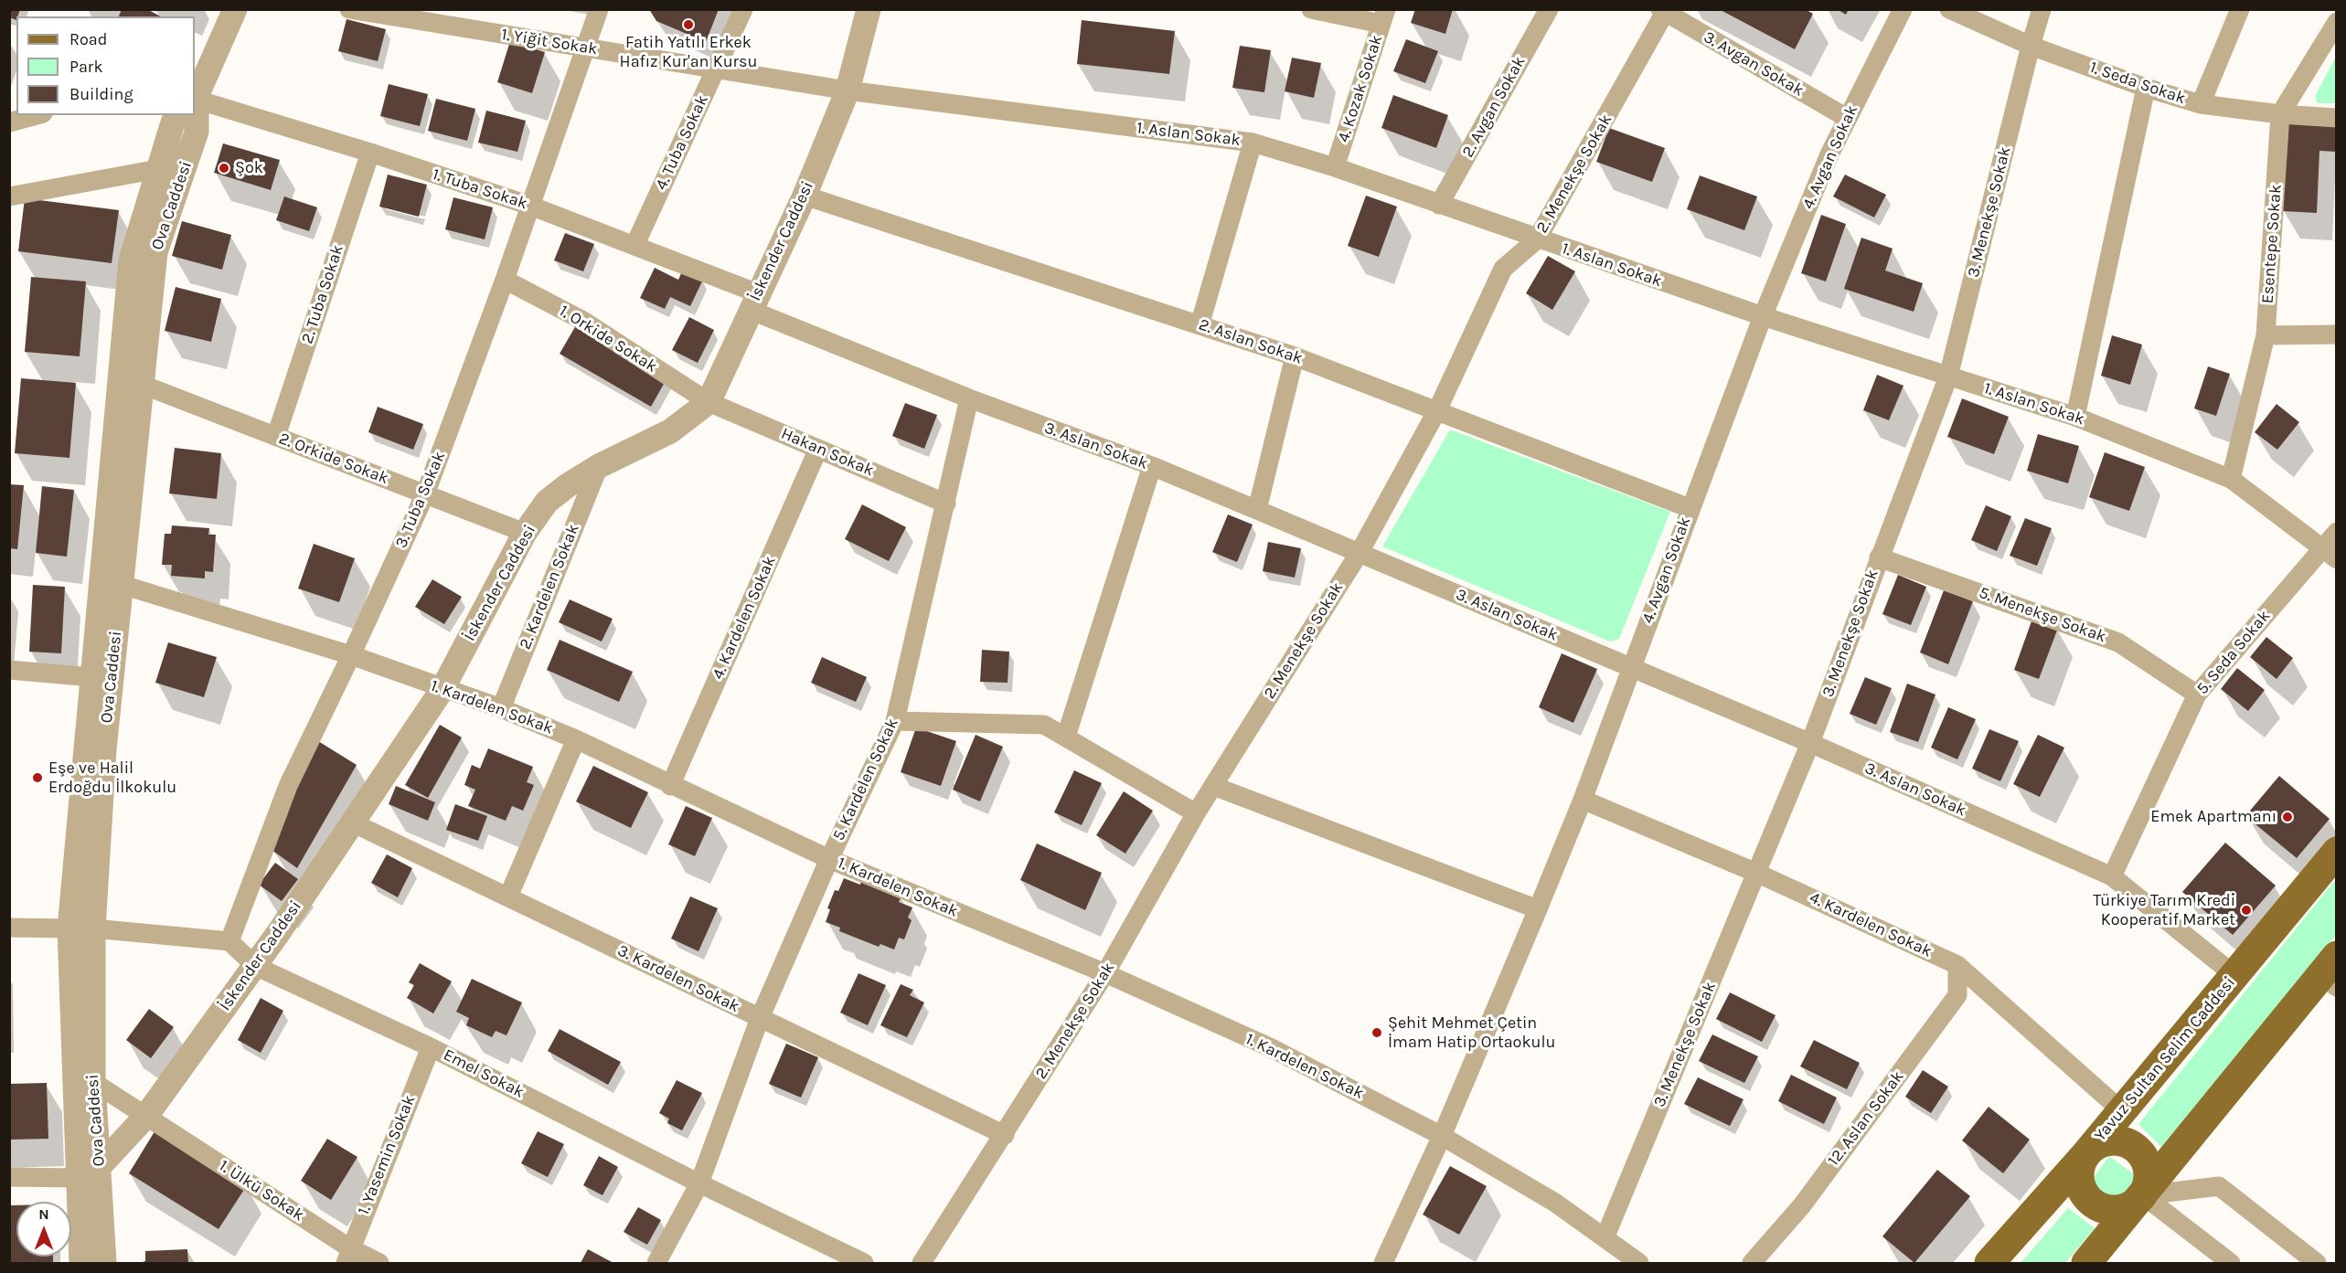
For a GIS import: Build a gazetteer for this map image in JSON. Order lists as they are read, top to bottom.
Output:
{
  "streets": {
    "main road": ["Yavuz Sultan Selim Caddesi"],
    "street": [
      "1. Yiğit Sokak",
      "3. Avgan Sokak",
      "1. Seda Sokak",
      "4. Kozak Sokak",
      "2. Avgan Sokak",
      "1. Aslan Sokak",
      "4. Tuba Sokak",
      "4. Avgan Sokak",
      "2. Menekşe Sokak",
      "1. Tuba Sokak",
      "Ova Caddesi",
      "3. Menekşe Sokak",
      "İskender Caddesi",
      "Esentepe Sokak",
      "2. Tuba Sokak",
      "1. Orkide Sokak",
      "2. Aslan Sokak",
      "3. Aslan Sokak",
      "Hakan Sokak",
      "2. Orkide Sokak",
      "3. Tuba Sokak",
      "2. Kardelen Sokak",
      "5. Menekşe Sokak",
      "4. Kardelen Sokak",
      "5. Seda Sokak",
      "1. Kardelen Sokak",
      "5. Kardelen Sokak",
      "3. Kardelen Sokak",
      "Emel Sokak",
      "12. Aslan Sokak",
      "1. Yasemin Sokak",
      "1. Ülkü Sokak"
    ]
  },
  "crossings": [
    ["1. Yiğit Sokak", "1. Aslan Sokak"],
    ["1. Yiğit Sokak", "4. Tuba Sokak"],
    ["1. Yiğit Sokak", "İskender Caddesi"],
    ["1. Yiğit Sokak", "3. Tuba Sokak"],
    ["3. Avgan Sokak", "4. Avgan Sokak"],
    ["3. Avgan Sokak", "2. Menekşe Sokak"],
    ["1. Seda Sokak", "3. Menekşe Sokak"],
    ["1. Seda Sokak", "Esentepe Sokak"],
    ["4. Kozak Sokak", "1. Aslan Sokak"],
    ["2. Avgan Sokak", "1. Aslan Sokak"],
    ["1. Aslan Sokak", "4. Avgan Sokak"],
    ["1. Aslan Sokak", "2. Menekşe Sokak"],
    ["1. Aslan Sokak", "3. Menekşe Sokak"],
    ["1. Aslan Sokak", "İskender Caddesi"],
    ["1. Aslan Sokak", "Esentepe Sokak"],
    ["1. Aslan Sokak", "5. Seda Sokak"],
    ["4. Tuba Sokak", "1. Tuba Sokak"],
    ["4. Avgan Sokak", "2. Aslan Sokak"],
    ["4. Avgan Sokak", "3. Aslan Sokak"],
    ["4. Avgan Sokak", "4. Kardelen Sokak"],
    ["4. Avgan Sokak", "1. Kardelen Sokak"],
    ["2. Menekşe Sokak", "2. Aslan Sokak"],
    ["2. Menekşe Sokak", "3. Aslan Sokak"],
    ["2. Menekşe Sokak", "1. Kardelen Sokak"],
    ["2. Menekşe Sokak", "3. Kardelen Sokak"],
    ["1. Tuba Sokak", "İskender Caddesi"],
    ["1. Tuba Sokak", "2. Tuba Sokak"],
    ["1. Tuba Sokak", "3. Aslan Sokak"],
    ["1. Tuba Sokak", "3. Tuba Sokak"],
    ["Ova Caddesi", "İskender Caddesi"],
    ["Ova Caddesi", "2. Orkide Sokak"],
    ["Ova Caddesi", "1. Kardelen Sokak"],
    ["Ova Caddesi", "1. Ülkü Sokak"],
    ["3. Menekşe Sokak", "3. Aslan Sokak"],
    ["3. Menekşe Sokak", "5. Menekşe Sokak"],
    ["3. Menekşe Sokak", "4. Kardelen Sokak"],
    ["3. Menekşe Sokak", "1. Kardelen Sokak"],
    ["İskender Caddesi", "1. Orkide Sokak"],
    ["İskender Caddesi", "2. Aslan Sokak"],
    ["İskender Caddesi", "3. Aslan Sokak"],
    ["İskender Caddesi", "Hakan Sokak"],
    ["İskender Caddesi", "2. Orkide Sokak"],
    ["İskender Caddesi", "2. Kardelen Sokak"],
    ["İskender Caddesi", "1. Kardelen Sokak"],
    ["İskender Caddesi", "3. Kardelen Sokak"],
    ["İskender Caddesi", "Emel Sokak"],
    ["İskender Caddesi", "1. Ülkü Sokak"],
    ["2. Tuba Sokak", "2. Orkide Sokak"],
    ["1. Orkide Sokak", "Hakan Sokak"],
    ["1. Orkide Sokak", "3. Tuba Sokak"],
    ["3. Aslan Sokak", "5. Seda Sokak"],
    ["3. Aslan Sokak", "5. Kardelen Sokak"],
    ["3. Aslan Sokak", "Yavuz Sultan Selim Caddesi"],
    ["Hakan Sokak", "4. Kardelen Sokak"],
    ["Hakan Sokak", "5. Kardelen Sokak"],
    ["2. Orkide Sokak", "3. Tuba Sokak"],
    ["3. Tuba Sokak", "1. Kardelen Sokak"],
    ["3. Tuba Sokak", "Emel Sokak"],
    ["2. Kardelen Sokak", "1. Kardelen Sokak"],
    ["5. Menekşe Sokak", "5. Seda Sokak"],
    ["4. Kardelen Sokak", "1. Kardelen Sokak"],
    ["4. Kardelen Sokak", "Yavuz Sultan Selim Caddesi"],
    ["4. Kardelen Sokak", "12. Aslan Sokak"],
    ["1. Kardelen Sokak", "5. Kardelen Sokak"],
    ["5. Kardelen Sokak", "3. Kardelen Sokak"],
    ["5. Kardelen Sokak", "Emel Sokak"],
    ["Emel Sokak", "1. Yasemin Sokak"],
    ["1. Yasemin Sokak", "1. Ülkü Sokak"]
  ],
  "places": [
    "Fatih Yatılı Erkek Hafız Kur'an Kursu",
    "Şok",
    "Eşe ve Halil Erdoğdu İlkokulu",
    "Emek Apartmanı",
    "Türkiye Tarım Kredi Kooperatif Market",
    "Şehit Mehmet Çetin İmam Hatip Ortaokulu"
  ],
  "legend": ["Road", "Park", "Building"],
  "north": "top"
}
